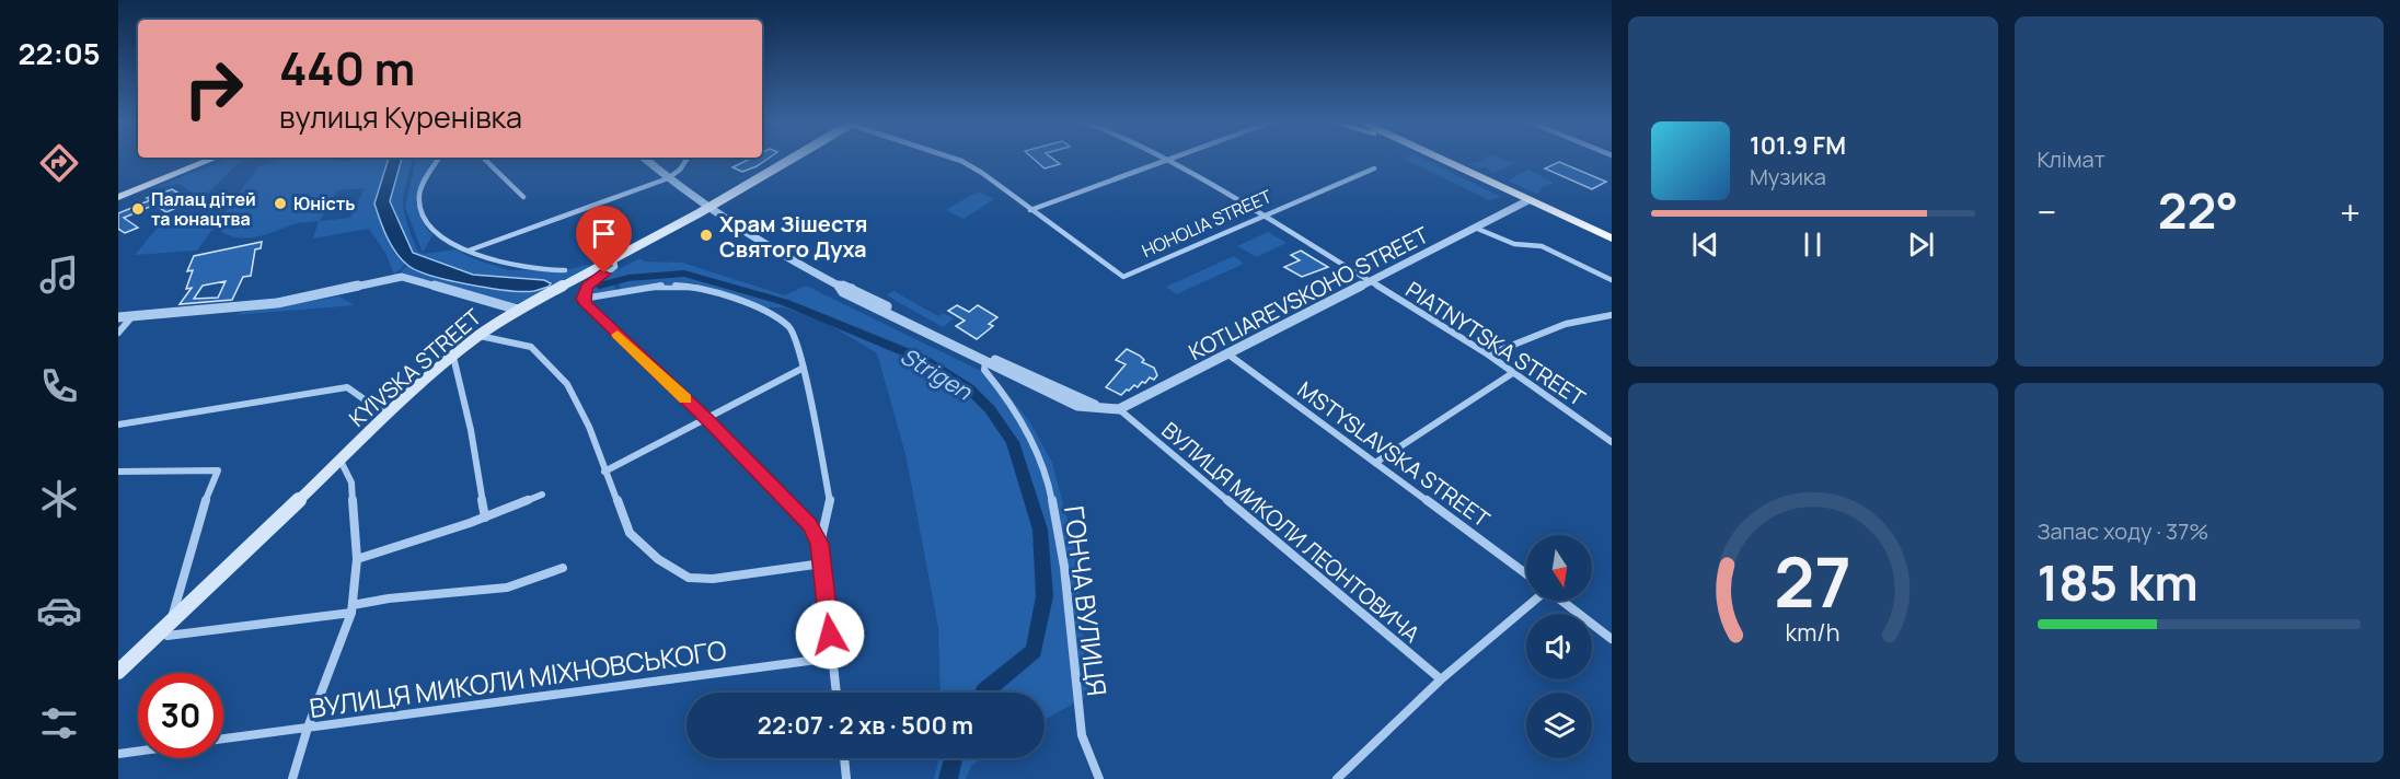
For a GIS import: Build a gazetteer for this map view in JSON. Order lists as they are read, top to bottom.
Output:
{
  "streets": {
    "main road": ["KYIVSKA STREET"],
    "street": [
      "HOHOLIA STREET",
      "KOTLIAREVSKOHO STREET",
      "PIATNYTSKA STREET",
      "MSTYSLAVSKA STREET",
      "ВУЛИЦЯ МИКОЛИ ЛЕОНТОВИЧА",
      "ГОНЧА ВУЛИЦЯ",
      "ВУЛИЦЯ МИКОЛИ МІХНОВСЬКОГО"
    ]
  },
  "crossings": [
    ["HOHOLIA STREET", "PIATNYTSKA STREET"],
    ["KOTLIAREVSKOHO STREET", "PIATNYTSKA STREET"],
    ["KOTLIAREVSKOHO STREET", "MSTYSLAVSKA STREET"],
    ["KOTLIAREVSKOHO STREET", "ВУЛИЦЯ МИКОЛИ ЛЕОНТОВИЧА"]
  ],
  "water": ["Strigen"],
  "places": ["Юність", "Палац дітей та юнацтва", "Храм Зішестя Святого Духа"],
  "north": "bottom",
  "page": {
    "tabs": "22:05",
    "tile": [
      "Клімат",
      ["Запас ходу · 37%", "185 km"]
    ],
    "turn": ["440 m", "вулиця Куренівка"],
    "song": ["101.9 FM", "Музика"],
    "heat": ["−", "22°", "+"],
    "limit": "30",
    "trip": "22:07 · 2 хв · 500 m",
    "gauge": ["27", "km/h"]
  }
}
